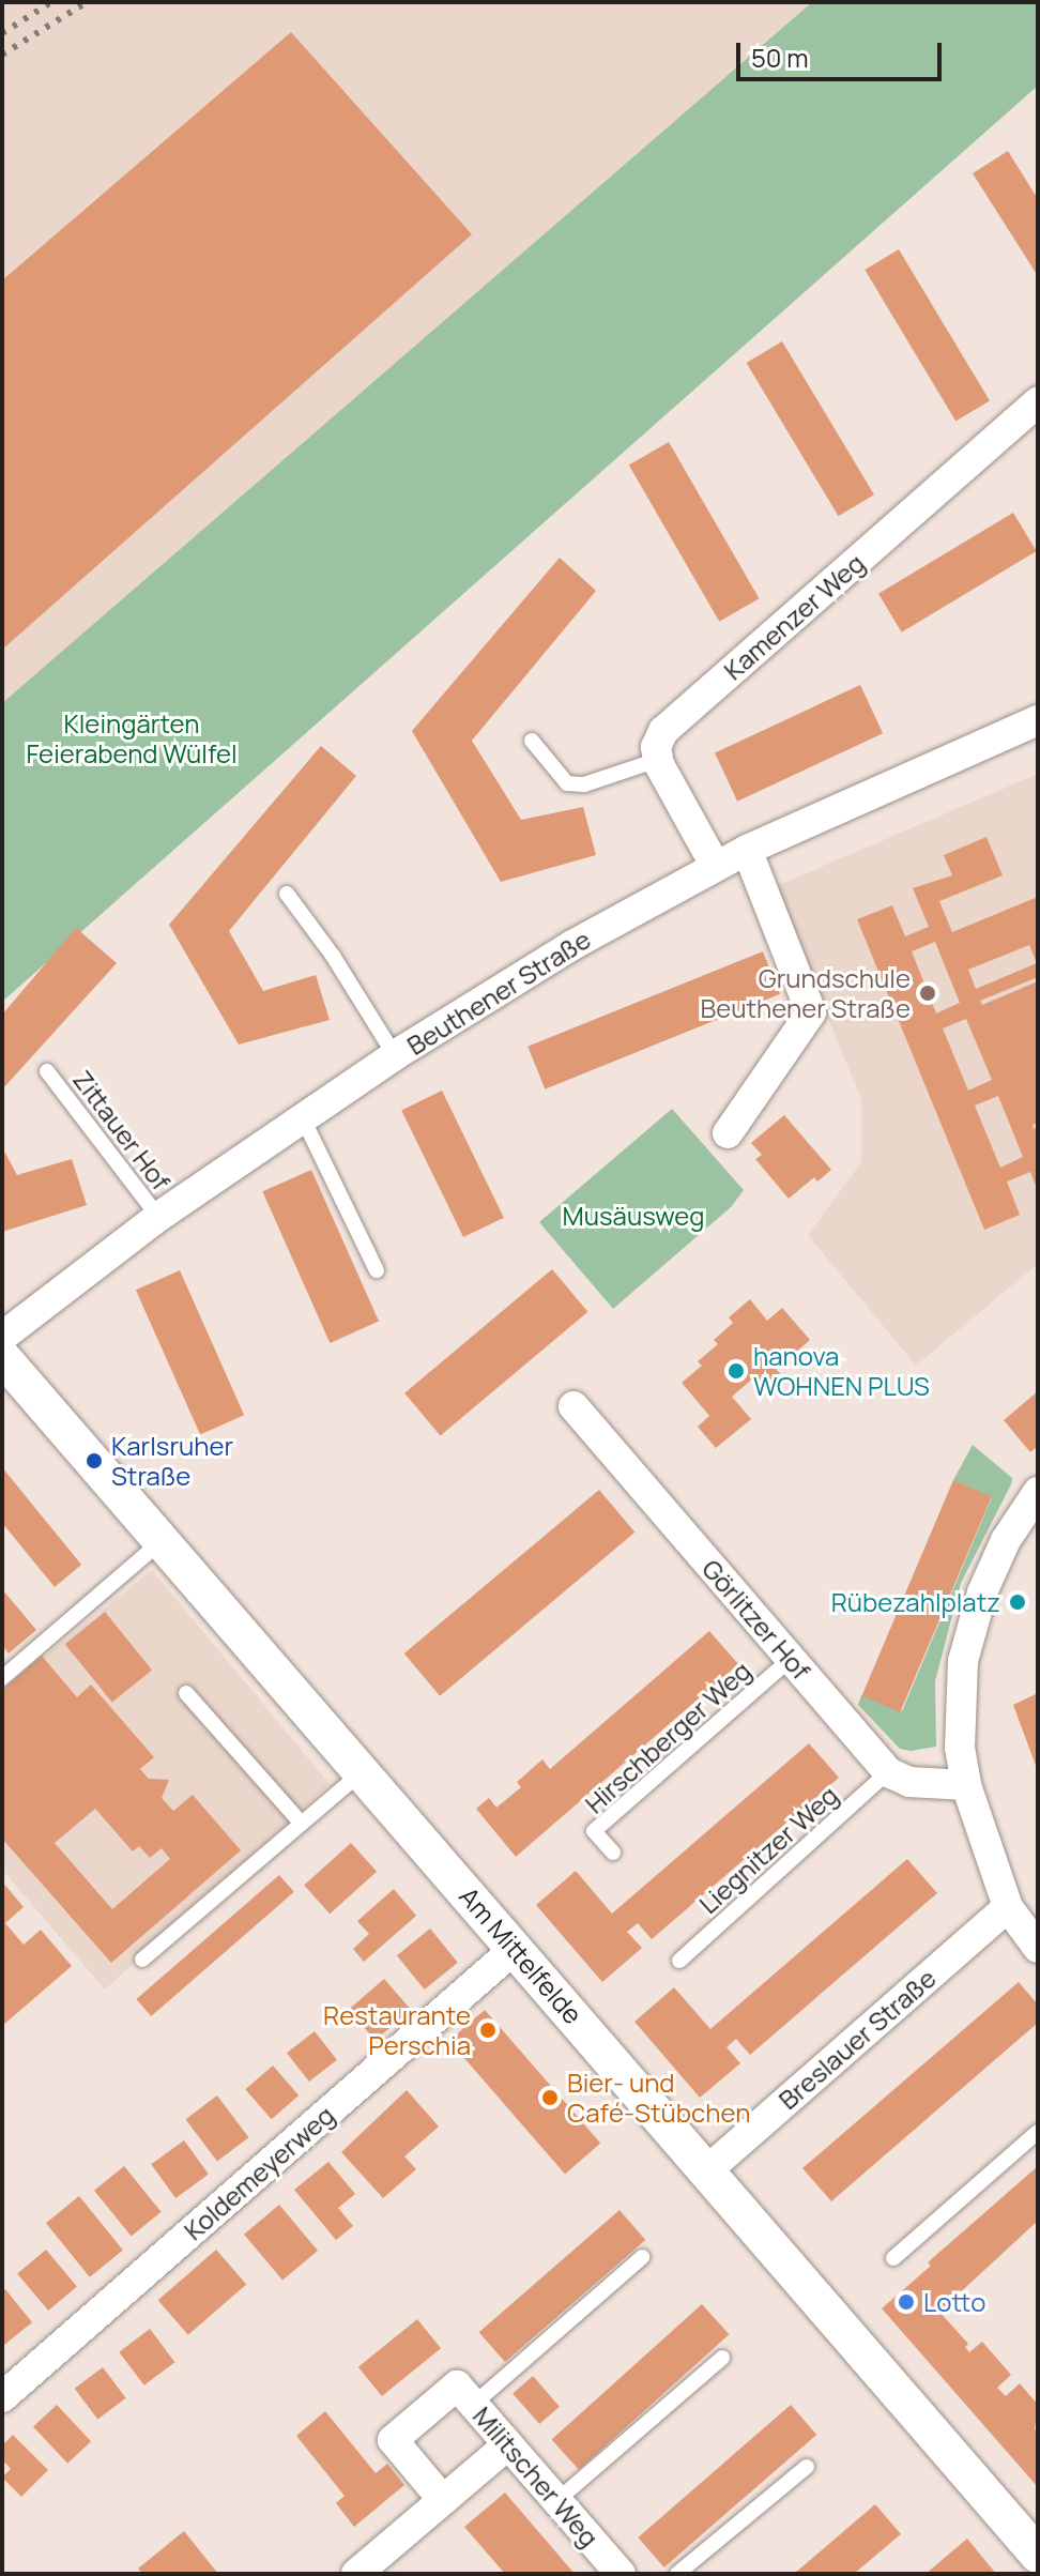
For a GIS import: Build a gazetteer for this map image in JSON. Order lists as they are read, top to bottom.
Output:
{
  "streets": {
    "street": [
      "Kamenzer Weg",
      "Beuthener Straße",
      "Görlitzer Hof",
      "Am Mittelfelde",
      "Breslauer Straße",
      "Koldemeyerweg",
      "Militscher Weg"
    ],
    "lane": ["Zittauer Hof", "Hirschberger Weg", "Liegnitzer Weg"]
  },
  "crossings": [
    ["Beuthener Straße", "Zittauer Hof"],
    ["Görlitzer Hof", "Hirschberger Weg"],
    ["Görlitzer Hof", "Liegnitzer Weg"],
    ["Am Mittelfelde", "Breslauer Straße"],
    ["Am Mittelfelde", "Koldemeyerweg"]
  ],
  "parks": ["Kleingärten Feierabend Wülfel", "Musäusweg"],
  "places": [
    "Grundschule Beuthener Straße",
    "hanova WOHNEN PLUS",
    "Karlsruher Straße",
    "Rübezahlplatz",
    "Restaurante Perschia",
    "Bier- und Café-Stübchen",
    "Lotto"
  ],
  "scale_bar": "50 m"
}
